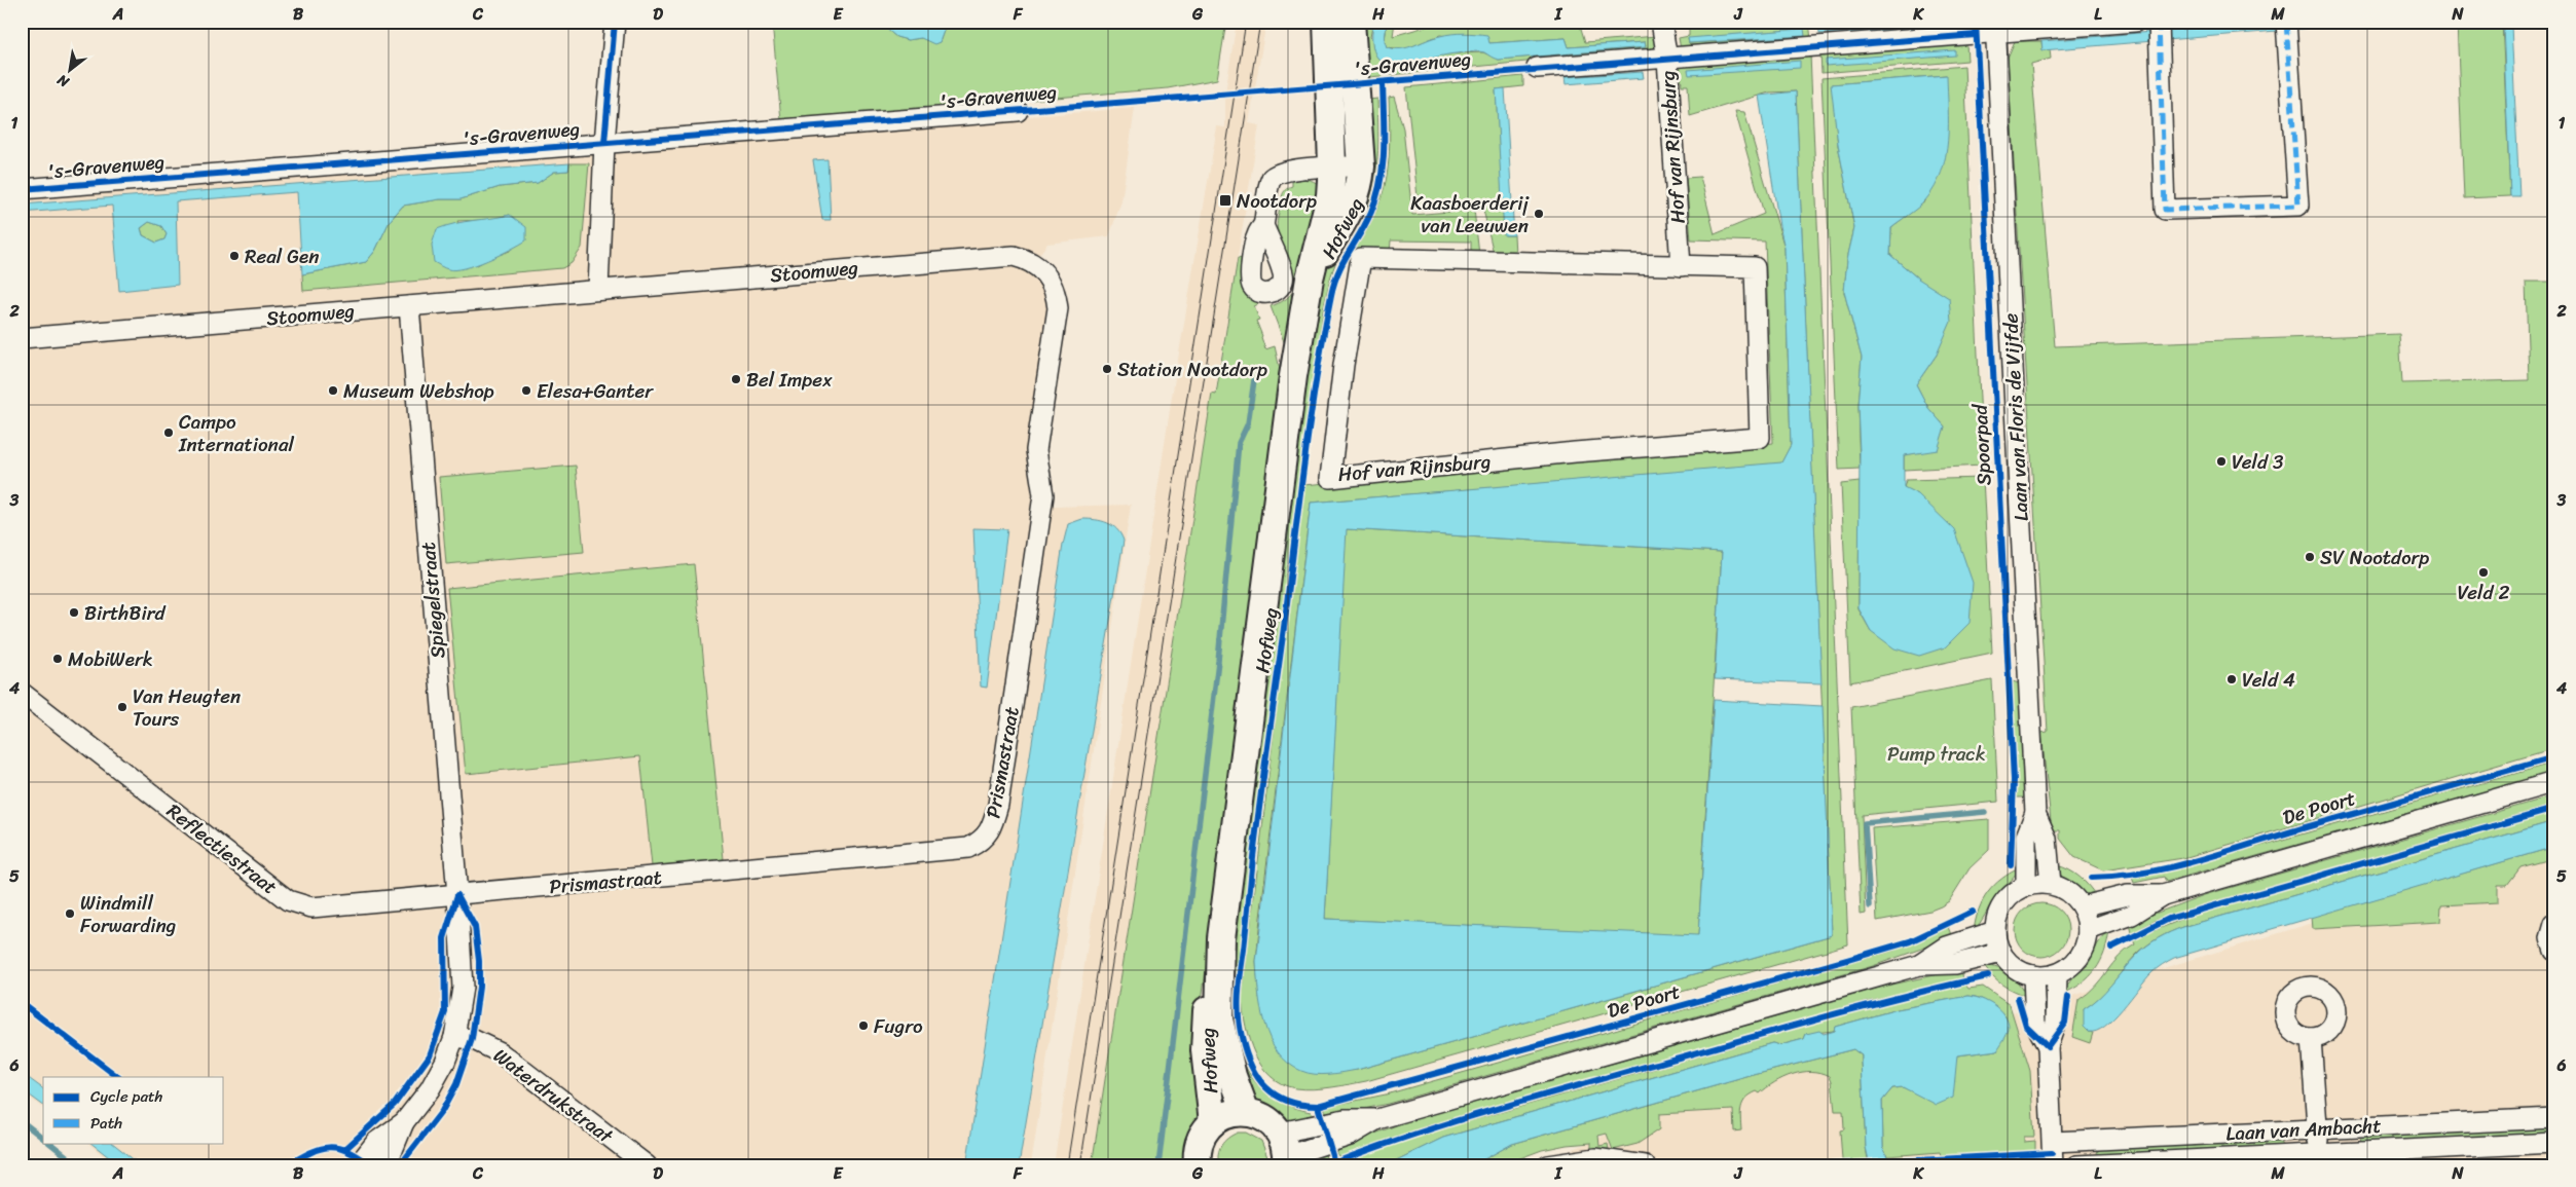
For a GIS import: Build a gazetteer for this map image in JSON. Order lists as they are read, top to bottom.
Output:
{
  "streets": {
    "main road": ["Hofweg"],
    "street": [
      "'s-Gravenweg",
      "Hof van Rijnsburg",
      "Stoomweg",
      "Laan van Floris de Vijfde",
      "Spiegelstraat",
      "Prismastraat",
      "De Poort",
      "Reflectiestraat",
      "Waterdrukstraat",
      "Laan van Ambacht"
    ],
    "cycle path": ["Spoorpad"]
  },
  "crossings": [
    ["Stoomweg", "Spiegelstraat"],
    ["Stoomweg", "Prismastraat"],
    ["Laan van Floris de Vijfde", "De Poort"],
    ["Spiegelstraat", "Prismastraat"],
    ["Spiegelstraat", "Reflectiestraat"],
    ["Spiegelstraat", "Waterdrukstraat"],
    ["Prismastraat", "Reflectiestraat"]
  ],
  "parks": ["Pump track"],
  "places": {
    "transit": ["Nootdorp"],
    "other": [
      "Kaasboerderij van Leeuwen",
      "Real Gen",
      "Station Nootdorp",
      "Bel Impex",
      "Museum Webshop",
      "Elesa+Ganter",
      "Campo International",
      "Veld 3",
      "SV Nootdorp",
      "Veld 2",
      "BirthBird",
      "MobiWerk",
      "Veld 4",
      "Van Heugten Tours",
      "Windmill Forwarding",
      "Fugro"
    ]
  },
  "legend": ["Cycle path", "Path"],
  "north": "bottom left",
  "grid": {
    "columns": [
      "A",
      "B",
      "C",
      "D",
      "E",
      "F",
      "G",
      "H",
      "I",
      "J",
      "K",
      "L",
      "M",
      "N"
    ],
    "rows": [
      "1",
      "2",
      "3",
      "4",
      "5",
      "6"
    ]
  }
}
